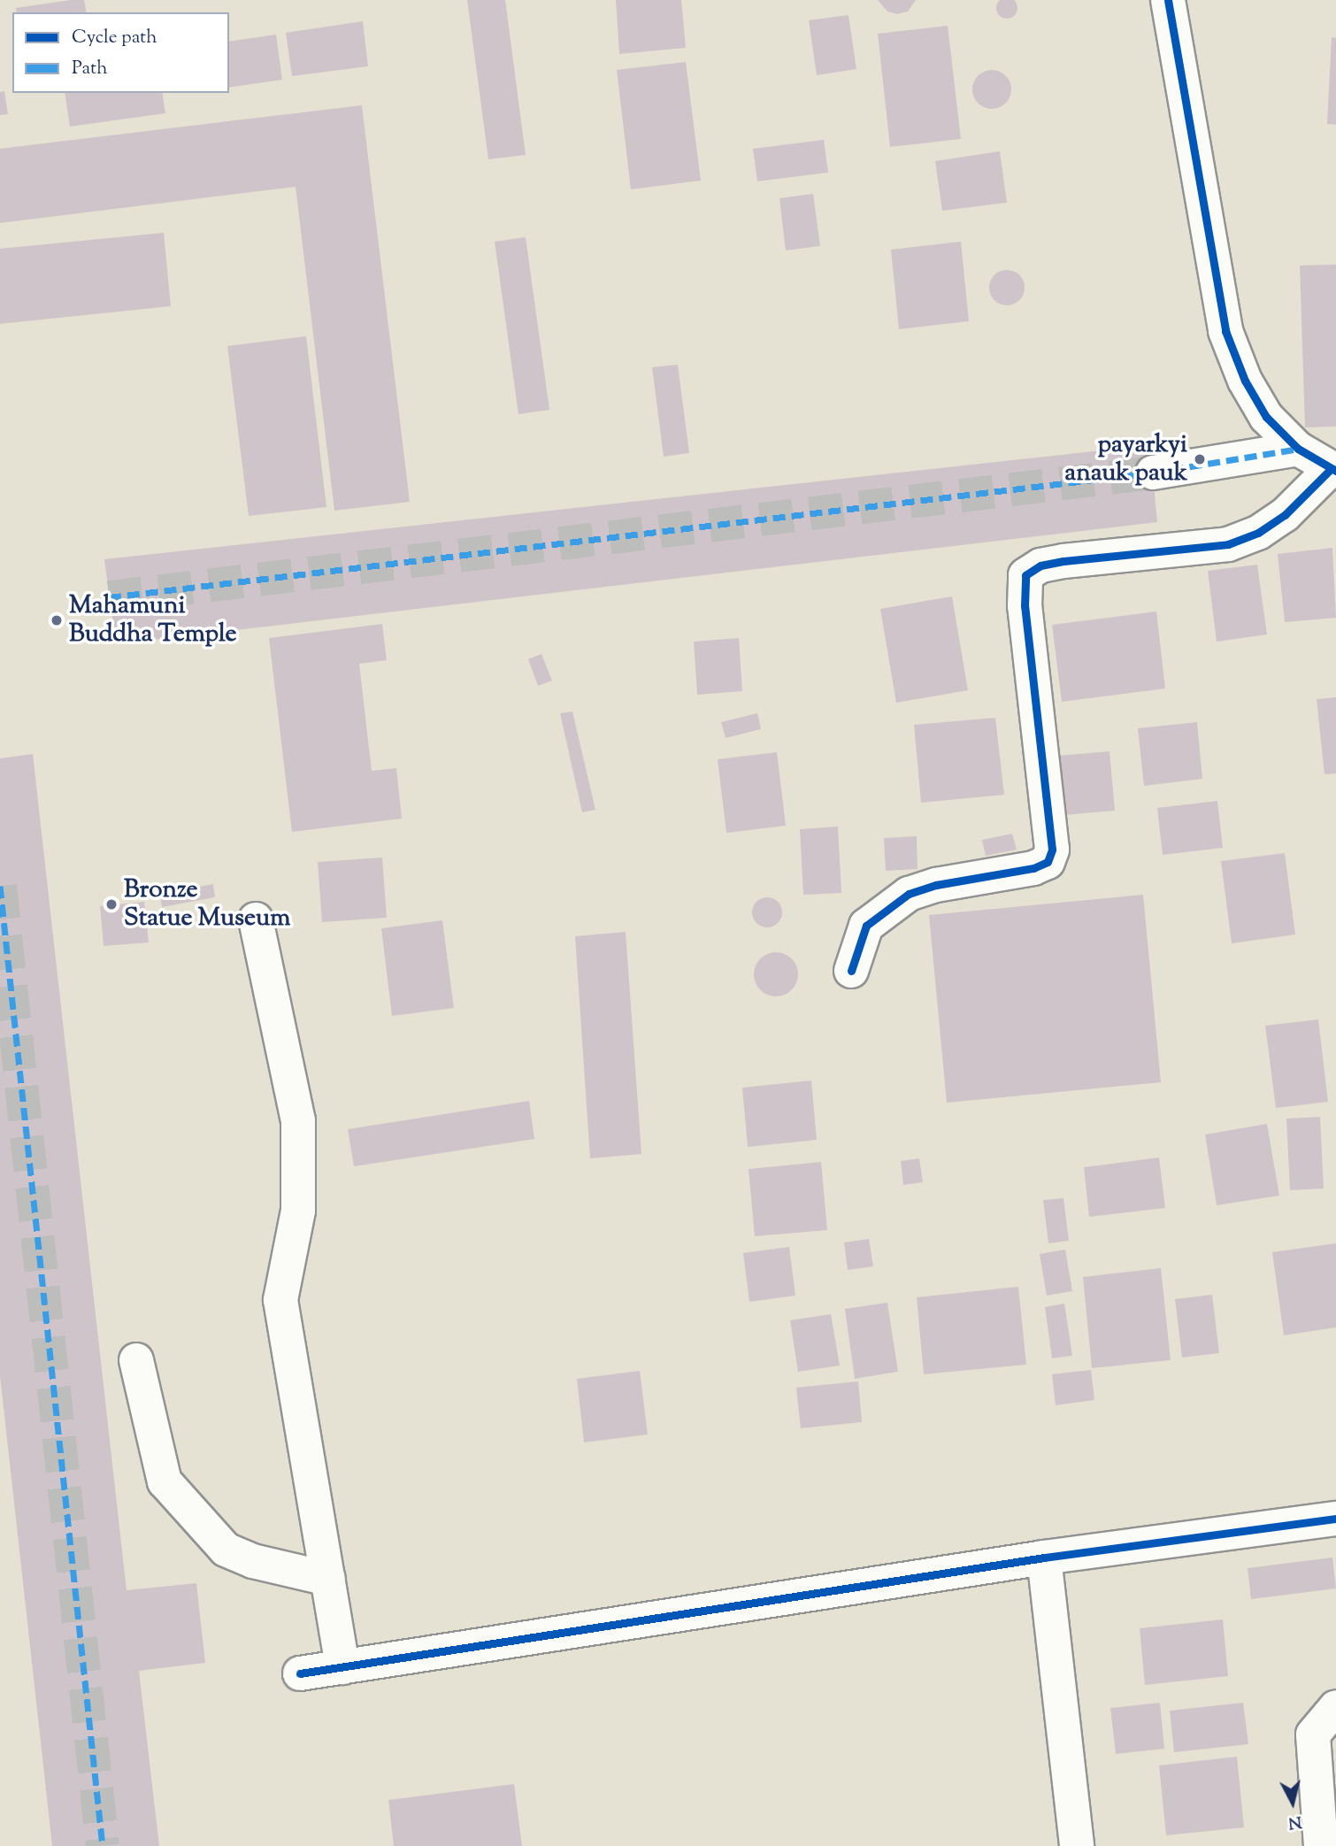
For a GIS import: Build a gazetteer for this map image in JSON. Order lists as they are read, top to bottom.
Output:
{
  "places": ["payarkyi anauk pauk", "Mahamuni Buddha Temple", "Bronze Statue Museum"],
  "legend": ["Cycle path", "Path"],
  "north": "bottom"
}
